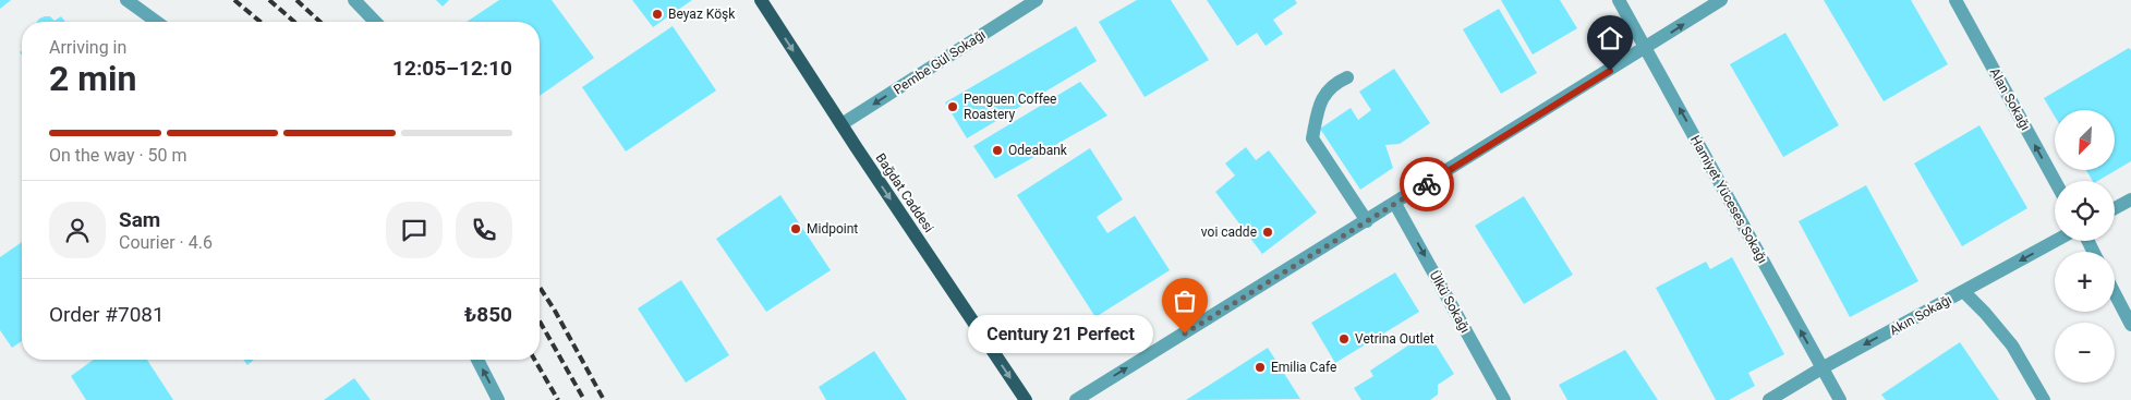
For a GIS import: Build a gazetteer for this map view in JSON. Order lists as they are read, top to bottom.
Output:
{
  "streets": {
    "main road": ["Bağdat Caddesi"],
    "street": [
      "Pembe Gül Sokağı",
      "Alan Sokağı",
      "Hamiyet Yüceses Sokağı",
      "Ülkü Sokağı",
      "Akın Sokağı"
    ]
  },
  "crossings": [
    ["Pembe Gül Sokağı", "Bağdat Caddesi"],
    ["Hamiyet Yüceses Sokağı", "Akın Sokağı"]
  ],
  "one_way": [
    "Pembe Gül Sokağı",
    "Alan Sokağı",
    "Bağdat Caddesi",
    "Hamiyet Yüceses Sokağı",
    "Ülkü Sokağı",
    "Akın Sokağı"
  ],
  "places": [
    "Beyaz Köşk",
    "Penguen Coffee Roastery",
    "Odeabank",
    "Midpoint",
    "voi cadde",
    "Century 21 Perfect",
    "Vetrina Outlet",
    "Emilia Cafe"
  ],
  "north": "bottom left",
  "page": {
    "heading": ["2 min", "Arriving in", "12:05–12:10"],
    "panel": [
      "Sam",
      "Courier · 4.6",
      "Order #7081",
      "₺850"
    ],
    "map_buttons": ["+", "−"],
    "bar": "On the way · 50 m",
    "bubble": "Century 21 Perfect"
  }
}
